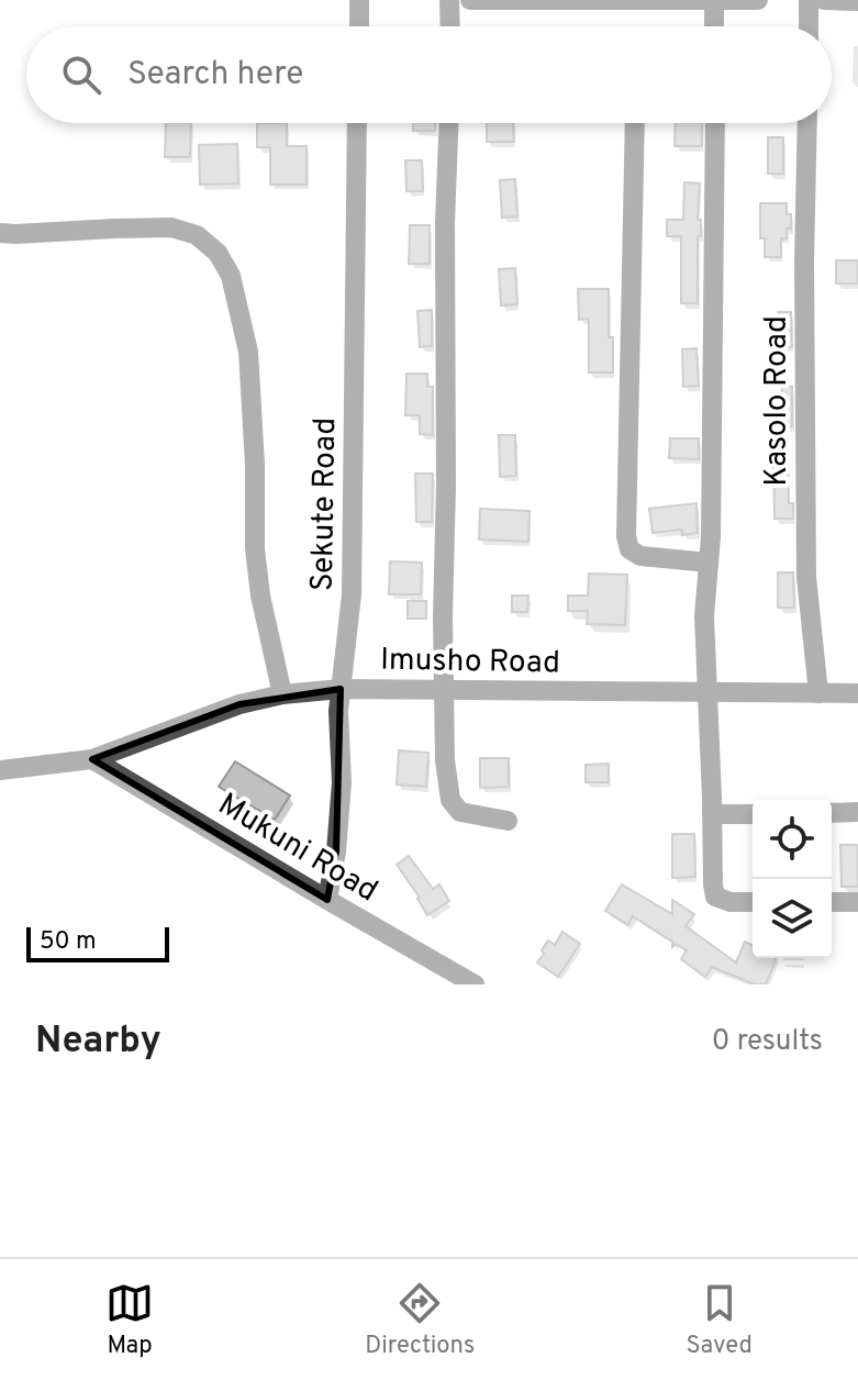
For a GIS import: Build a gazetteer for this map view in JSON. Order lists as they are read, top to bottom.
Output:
{
  "streets": {
    "street": [
      "Kasolo Road",
      "Sekute Road",
      "Imusho Road",
      "Mukuni Road"
    ]
  },
  "crossings": [
    ["Kasolo Road", "Imusho Road"],
    ["Sekute Road", "Imusho Road"],
    ["Sekute Road", "Mukuni Road"],
    ["Imusho Road", "Mukuni Road"]
  ],
  "scale_bar": "50 m",
  "page": {
    "search": "Search here",
    "scale": "50 m",
    "heading": ["Nearby", "0 results"],
    "nav": ["Map", "Directions", "Saved"]
  }
}
